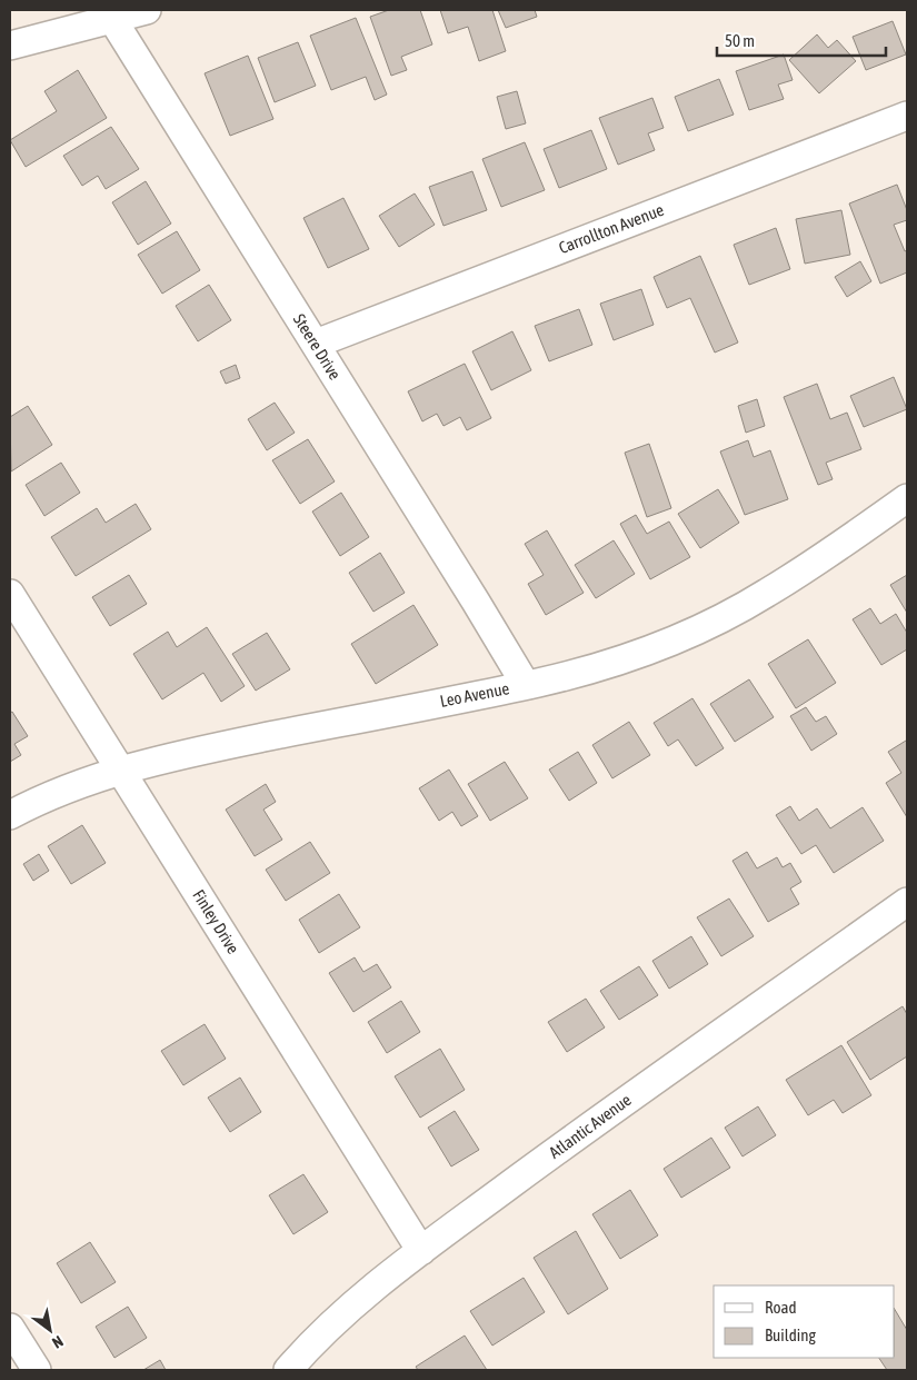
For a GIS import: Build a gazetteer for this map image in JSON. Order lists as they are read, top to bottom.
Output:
{
  "streets": {
    "street": [
      "Carrollton Avenue",
      "Steere Drive",
      "Leo Avenue",
      "Finley Drive",
      "Atlantic Avenue"
    ]
  },
  "crossings": [
    ["Carrollton Avenue", "Steere Drive"],
    ["Steere Drive", "Leo Avenue"],
    ["Leo Avenue", "Finley Drive"],
    ["Finley Drive", "Atlantic Avenue"]
  ],
  "legend": ["Road", "Building"],
  "scale_bar": "50 m",
  "north": "bottom right"
}
